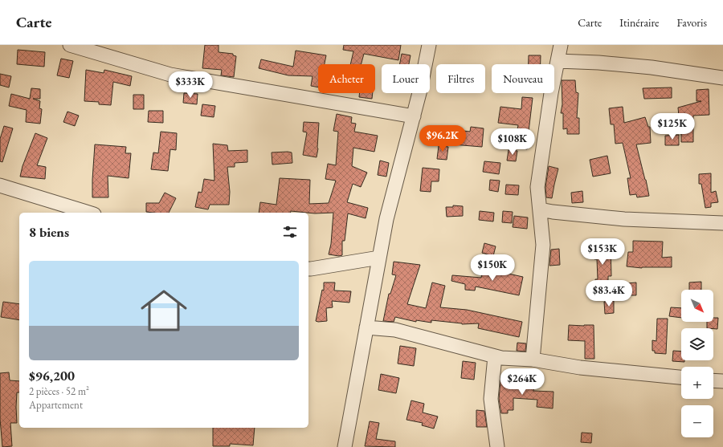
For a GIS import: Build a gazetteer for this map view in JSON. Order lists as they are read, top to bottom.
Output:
{
  "north": "bottom right",
  "page": {
    "header": "Carte",
    "nav": ["Carte", "Itinéraire", "Favoris"],
    "chip": [
      "Acheter",
      "Louer",
      "Filtres",
      "Nouveau"
    ],
    "price": [
      "$333K",
      "$125K",
      "$96.2K",
      "$108K",
      "$153K",
      "$150K",
      "$83.4K",
      "$264K"
    ],
    "heading": "8 biens",
    "list": [
      {
        "name": "$96,200",
        "note": "2 pièces · 52 m² · Appartement"
      }
    ],
    "map_buttons": ["+", "−"]
  }
}
